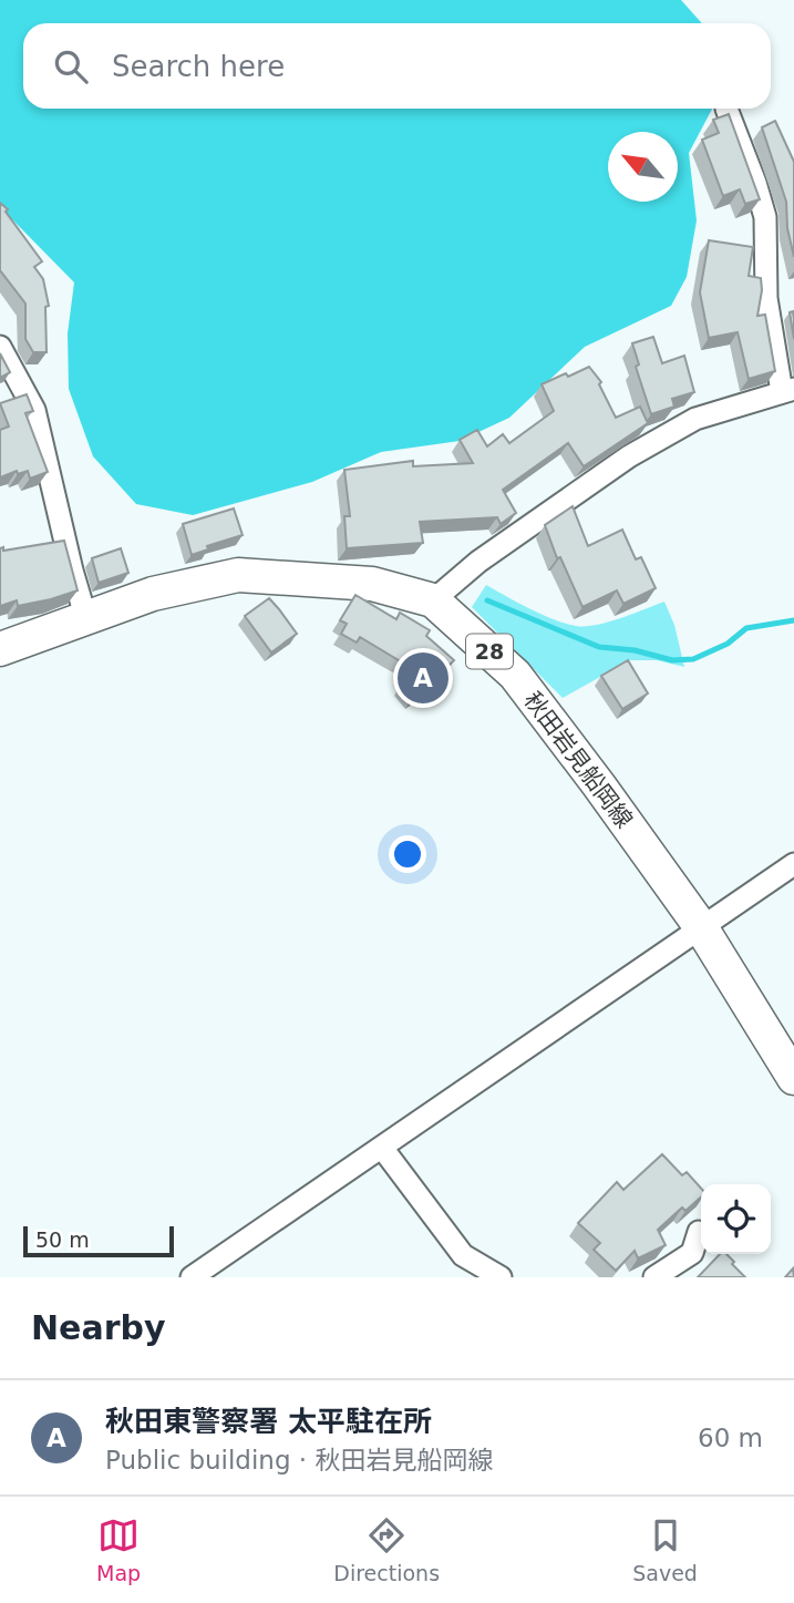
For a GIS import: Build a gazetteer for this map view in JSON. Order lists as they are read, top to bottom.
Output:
{
  "streets": {
    "main road": ["28", "秋田岩見船岡線"]
  },
  "scale_bar": "50 m",
  "north": "top left",
  "page": {
    "search": "Search here",
    "pins": "A",
    "scale": "50 m",
    "heading": "Nearby",
    "list": [
      {
        "mark": "A",
        "name": "秋田東警察署 太平駐在所",
        "note": "Public building · 秋田岩見船岡線",
        "value": "60 m"
      }
    ],
    "nav": ["Map", "Directions", "Saved"]
  }
}
